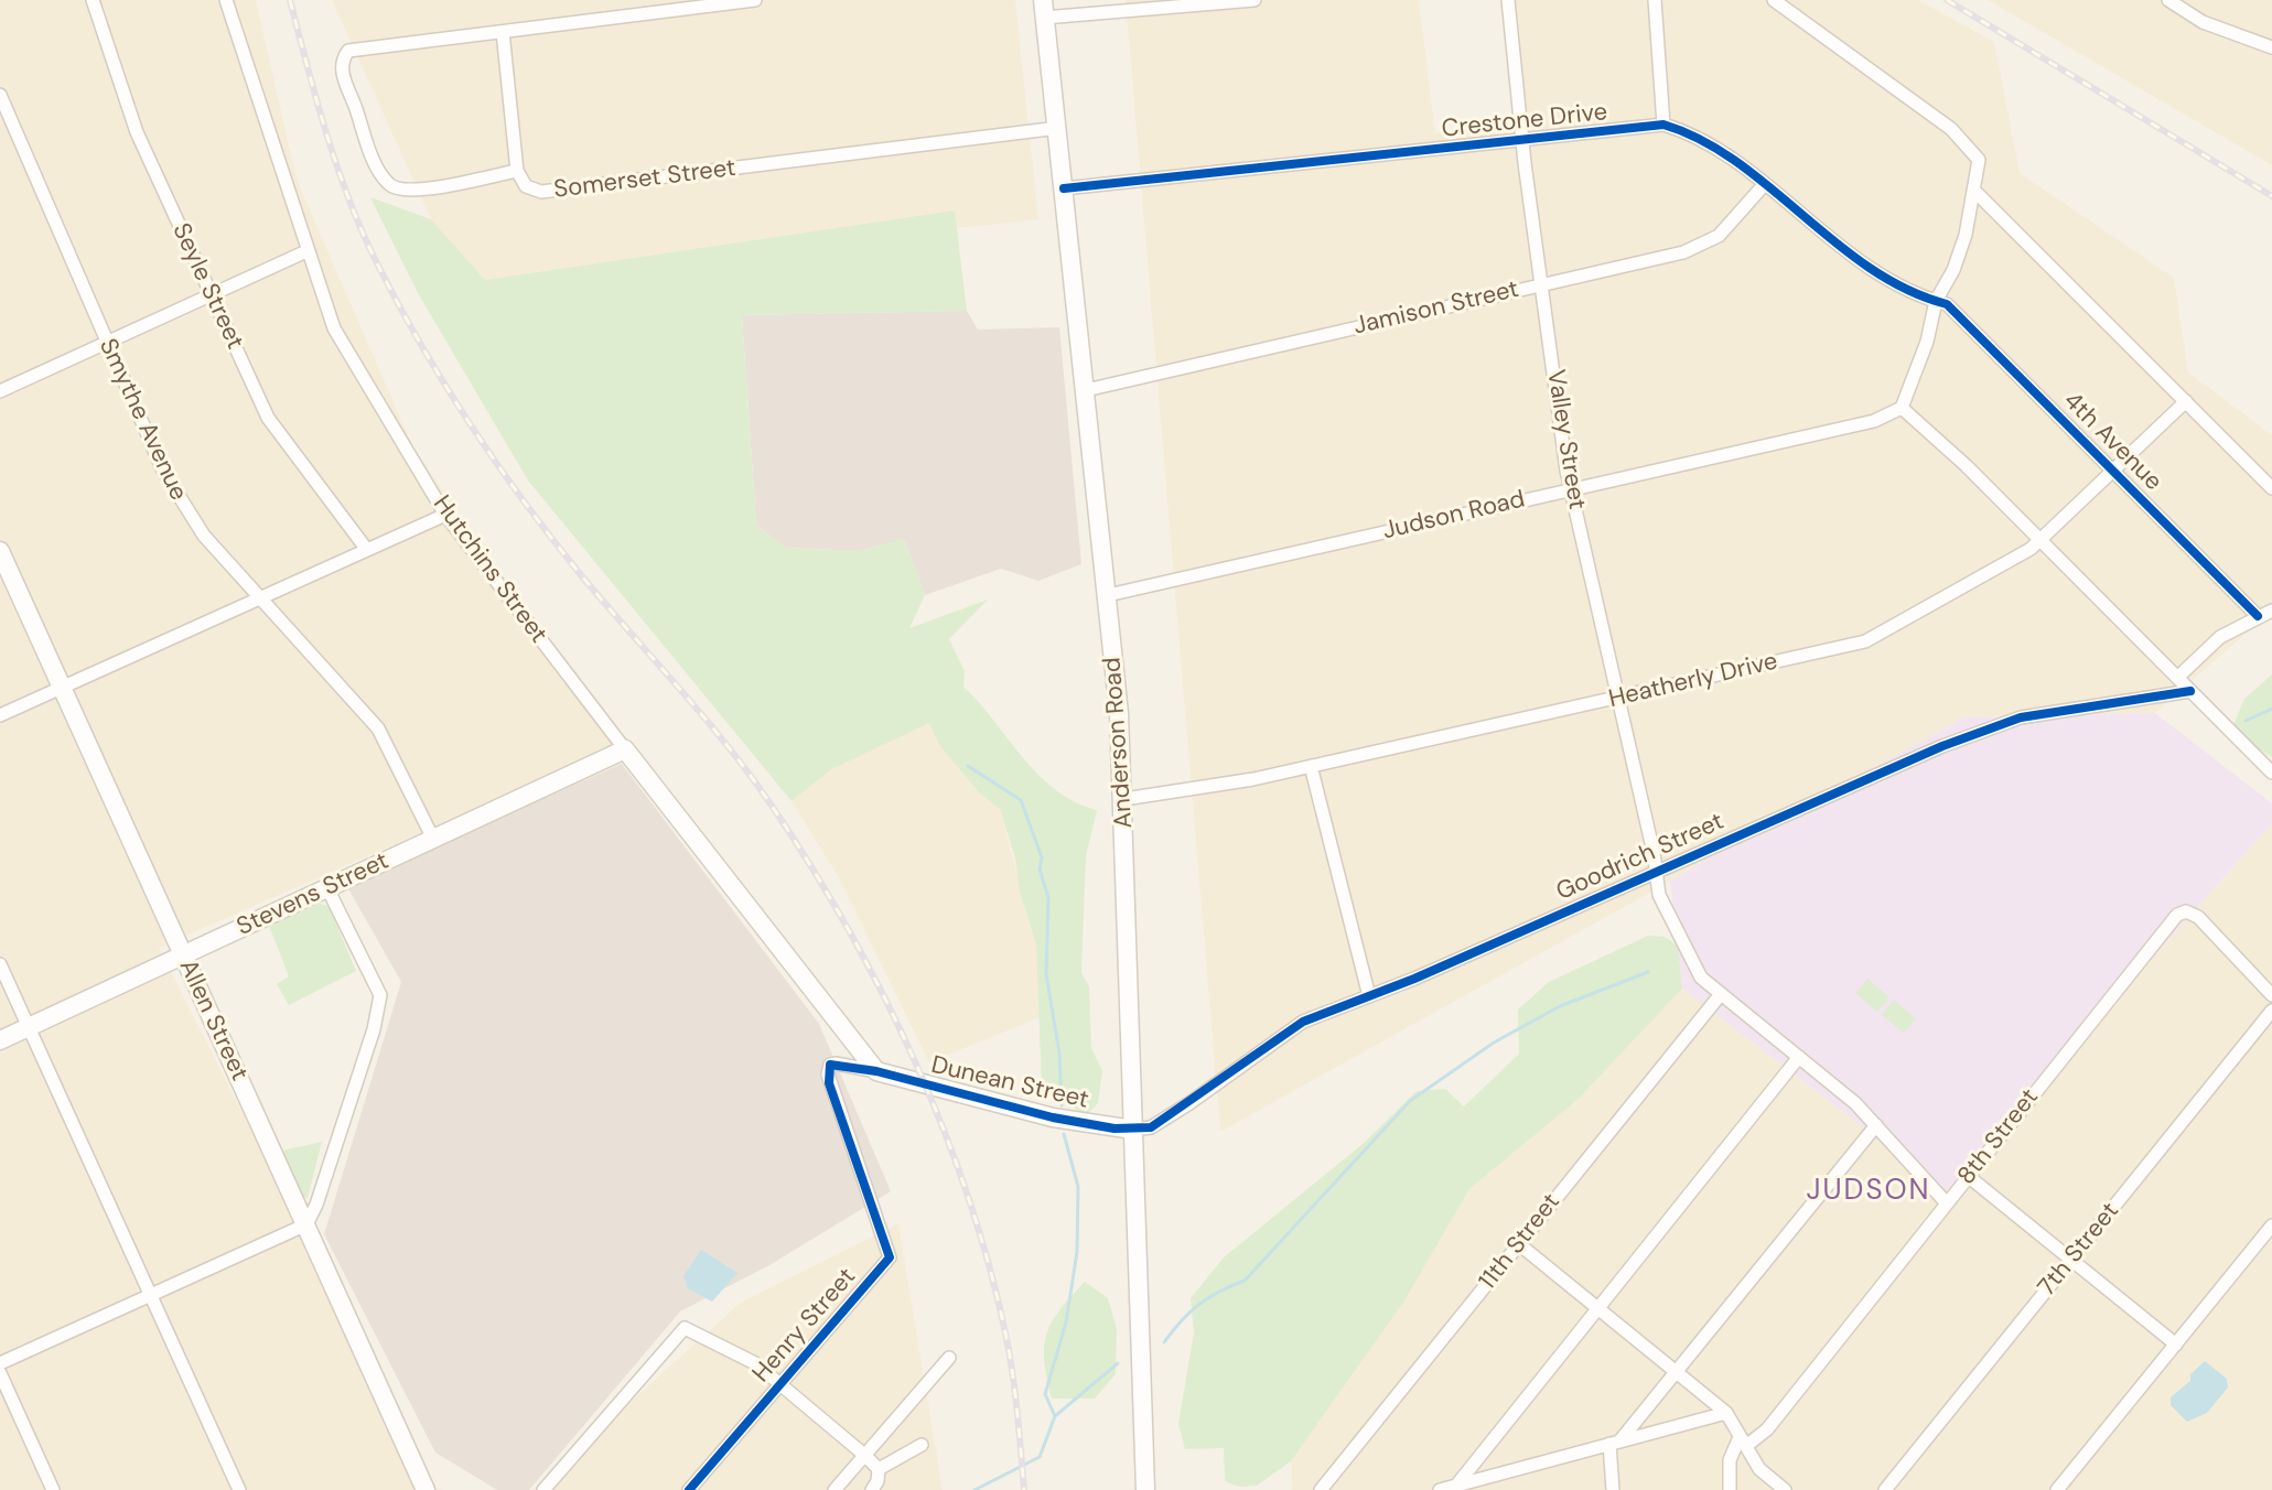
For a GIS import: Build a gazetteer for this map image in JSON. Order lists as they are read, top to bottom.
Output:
{
  "streets": {
    "street": [
      "Crestone Drive",
      "Somerset Street",
      "Seyle Street",
      "Jamison Street",
      "Smythe Avenue",
      "Valley Street",
      "4th Avenue",
      "Judson Road",
      "Hutchins Street",
      "Heatherly Drive",
      "Anderson Road",
      "Goodrich Street",
      "Stevens Street",
      "Allen Street",
      "Dunean Street",
      "8th Street",
      "11th Street",
      "7th Street",
      "Henry Street"
    ]
  },
  "crossings": [
    ["Crestone Drive", "Jamison Street"],
    ["Crestone Drive", "Valley Street"],
    ["Crestone Drive", "4th Avenue"],
    ["Crestone Drive", "Anderson Road"],
    ["Somerset Street", "Anderson Road"],
    ["Jamison Street", "Valley Street"],
    ["Jamison Street", "Anderson Road"],
    ["Smythe Avenue", "Stevens Street"],
    ["Valley Street", "Judson Road"],
    ["Valley Street", "Heatherly Drive"],
    ["Valley Street", "Goodrich Street"],
    ["Valley Street", "8th Street"],
    ["Valley Street", "11th Street"],
    ["4th Avenue", "Heatherly Drive"],
    ["Judson Road", "Anderson Road"],
    ["Hutchins Street", "Stevens Street"],
    ["Hutchins Street", "Dunean Street"],
    ["Hutchins Street", "Henry Street"],
    ["Heatherly Drive", "Anderson Road"],
    ["Anderson Road", "Goodrich Street"],
    ["Anderson Road", "Dunean Street"],
    ["Goodrich Street", "Dunean Street"],
    ["Stevens Street", "Allen Street"],
    ["Dunean Street", "Henry Street"]
  ],
  "districts": ["JUDSON"]
}
